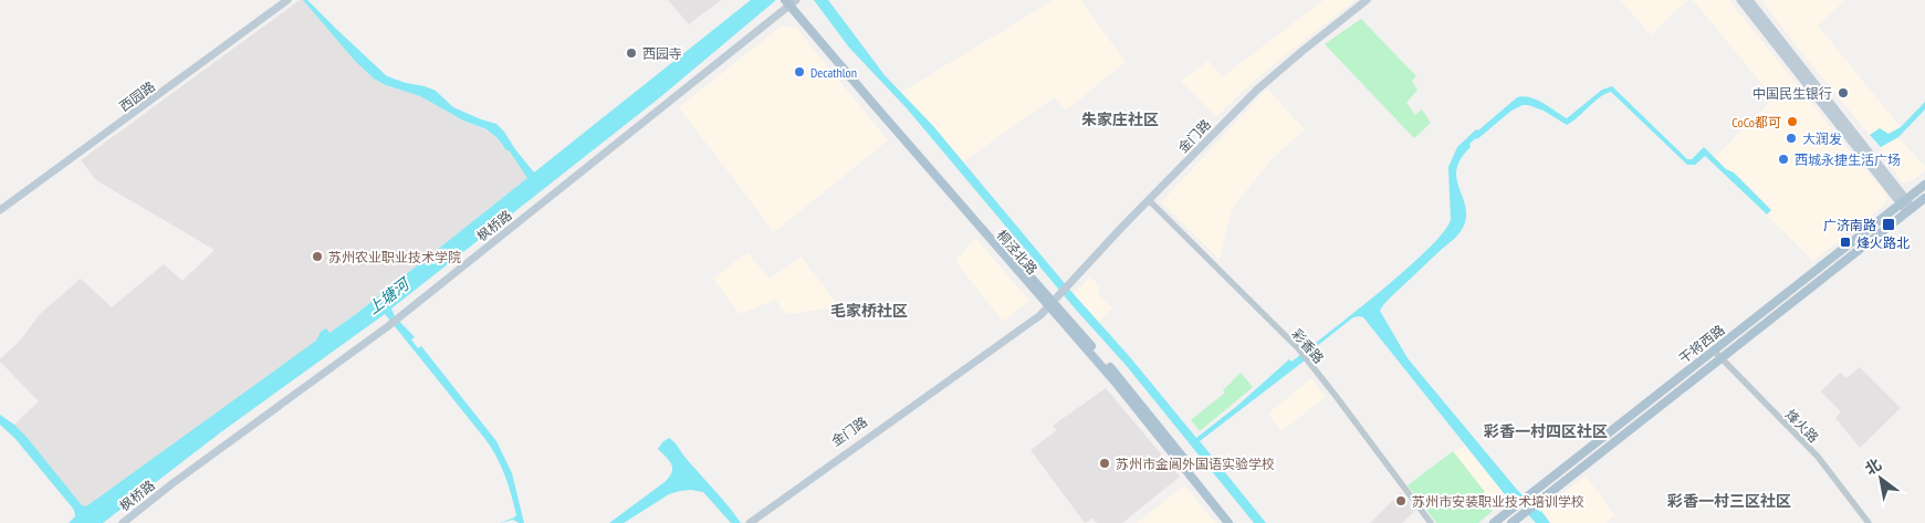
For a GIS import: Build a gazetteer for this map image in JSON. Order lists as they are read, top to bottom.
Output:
{
  "streets": {
    "main road": [
      "西园路",
      "金门路",
      "枫桥路",
      "桐泾北路",
      "干将西路"
    ],
    "street": ["彩香路", "烽火路"]
  },
  "crossings": [
    ["金门路", "桐泾北路"],
    ["金门路", "彩香路"],
    ["枫桥路", "桐泾北路"],
    ["干将西路", "烽火路"]
  ],
  "districts": [
    "朱家庄社区",
    "毛家桥社区",
    "彩香一村四区社区",
    "彩香一村三区社区"
  ],
  "water": ["上塘河"],
  "places": {
    "other": [
      "西园寺",
      "Decathlon",
      "中国民生银行",
      "CoCo都可",
      "大润发",
      "西城永捷生活广场",
      "苏州农业职业技术学院",
      "苏州市金阊外国语实验学校",
      "苏州市安装职业技术培训学校"
    ],
    "transit": ["广济南路", "烽火路北"]
  },
  "north": "top left"
}
